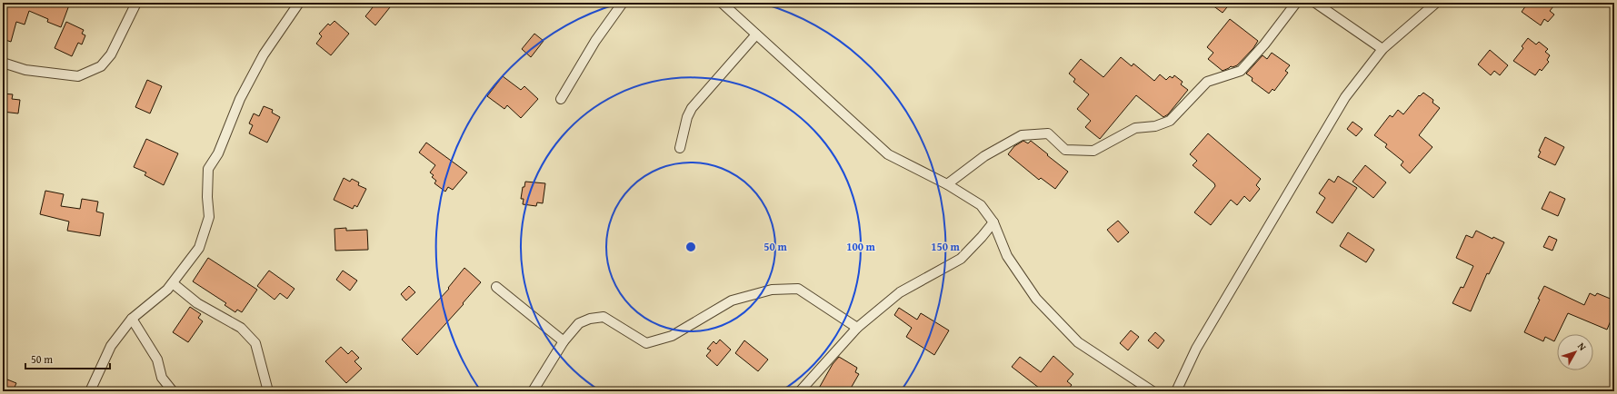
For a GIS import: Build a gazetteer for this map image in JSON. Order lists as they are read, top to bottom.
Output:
{
  "scale_bar": "50 m",
  "north": "top right",
  "rings": ["50 m", "100 m", "150 m"]
}
